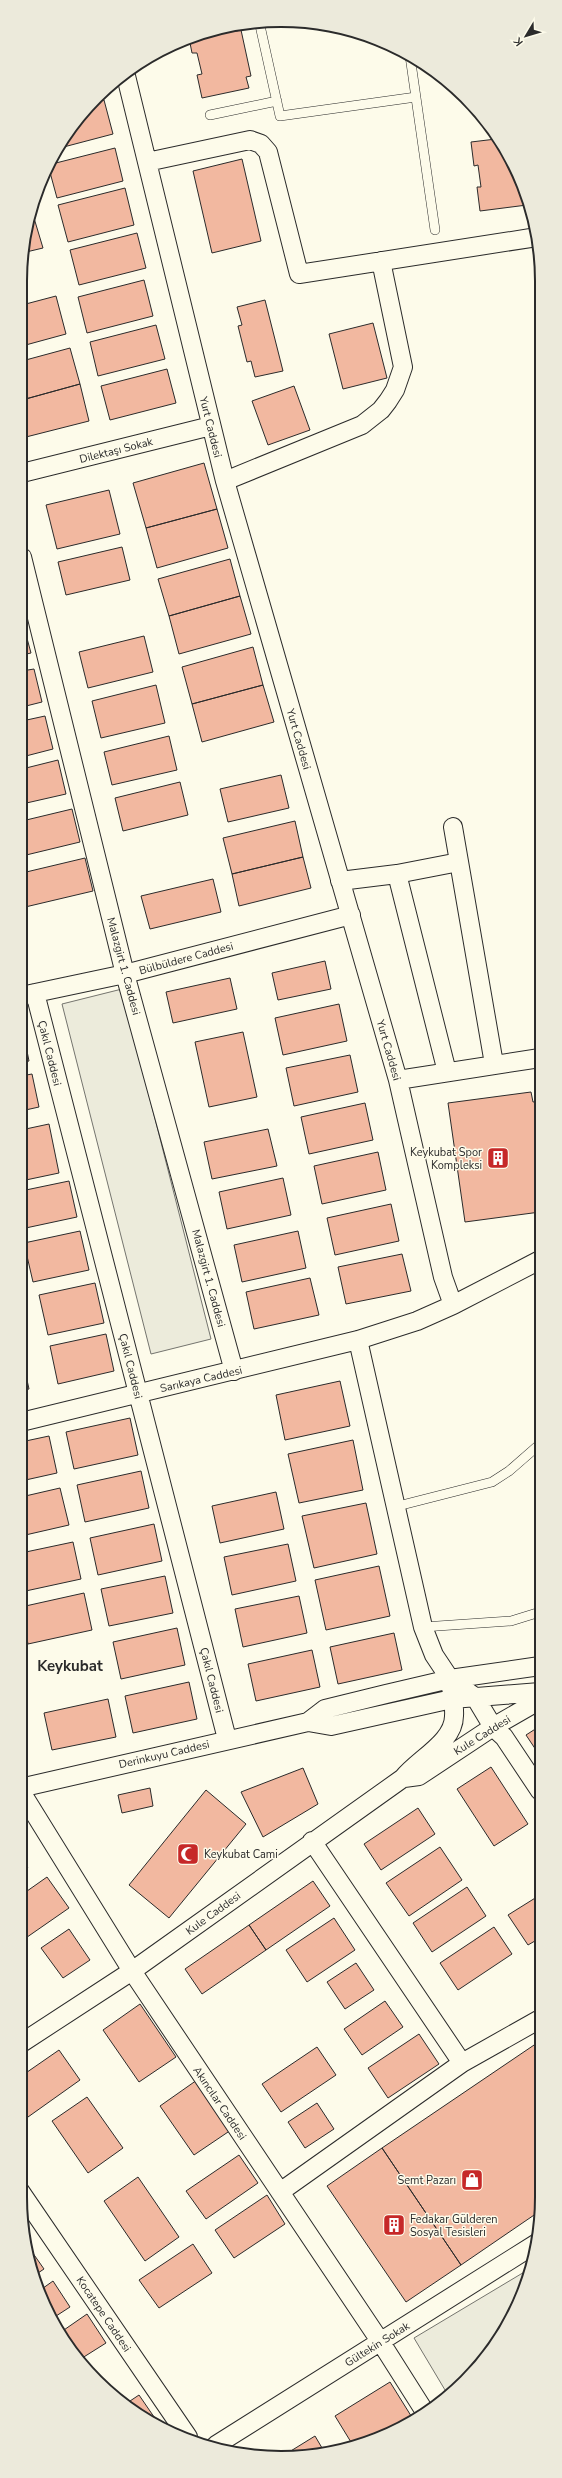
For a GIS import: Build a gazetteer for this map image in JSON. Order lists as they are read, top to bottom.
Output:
{
  "streets": {
    "street": [
      "Yurt Caddesi",
      "Dilektaşı Sokak",
      "Bülbüldere Caddesi",
      "Malazgirt 1. Caddesi",
      "Çakıl Caddesi",
      "Sarıkaya Caddesi",
      "Kule Caddesi",
      "Derinkuyu Caddesi",
      "Akıncılar Caddesi",
      "Kocatepe Caddesi",
      "Gültekin Sokak"
    ]
  },
  "crossings": [
    ["Yurt Caddesi", "Dilektaşı Sokak"],
    ["Yurt Caddesi", "Bülbüldere Caddesi"],
    ["Bülbüldere Caddesi", "Malazgirt 1. Caddesi"],
    ["Bülbüldere Caddesi", "Çakıl Caddesi"],
    ["Malazgirt 1. Caddesi", "Sarıkaya Caddesi"],
    ["Çakıl Caddesi", "Sarıkaya Caddesi"],
    ["Çakıl Caddesi", "Derinkuyu Caddesi"],
    ["Kule Caddesi", "Derinkuyu Caddesi"],
    ["Kule Caddesi", "Akıncılar Caddesi"],
    ["Akıncılar Caddesi", "Gültekin Sokak"]
  ],
  "districts": ["Keykubat"],
  "places": {
    "building": ["Keykubat Spor Kompleksi", "Fedakar Gülderen Sosyal Tesisleri"],
    "mosque": ["Keykubat Cami"],
    "shop": ["Semt Pazarı"]
  },
  "north": "bottom left"
}
